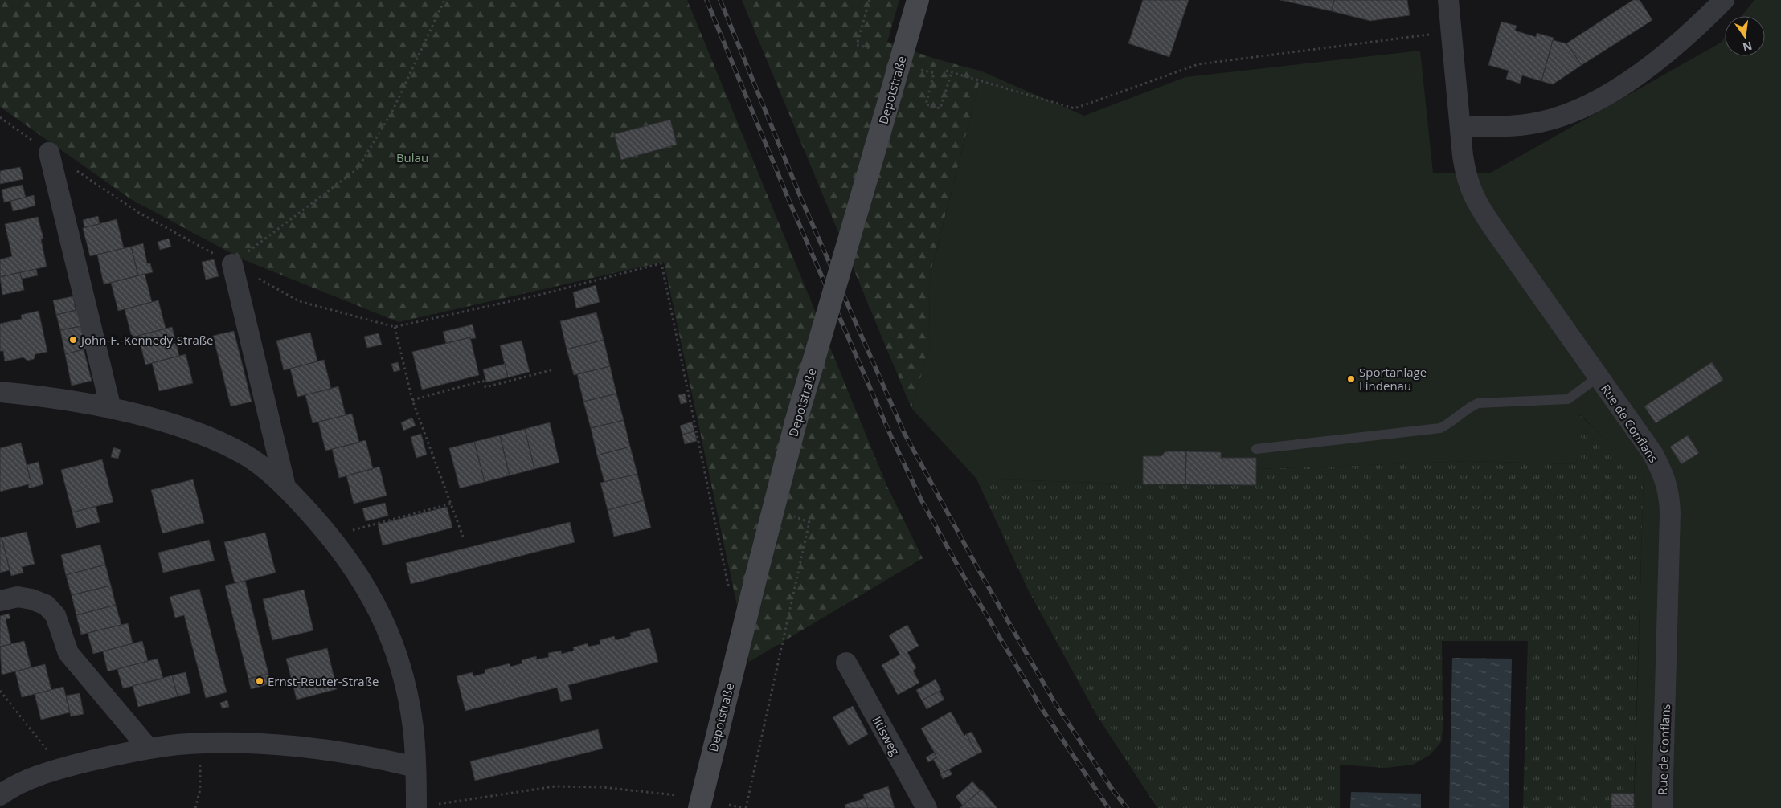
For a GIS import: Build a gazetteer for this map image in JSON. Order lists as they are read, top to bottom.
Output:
{
  "streets": {
    "main road": ["Depotstraße"],
    "street": ["Rue de Conflans", "Iltisweg"]
  },
  "parks": ["Bulau"],
  "places": ["John-F.-Kennedy-Straße", "Sportanlage Lindenau", "Ernst-Reuter-Straße"],
  "north": "bottom"
}
